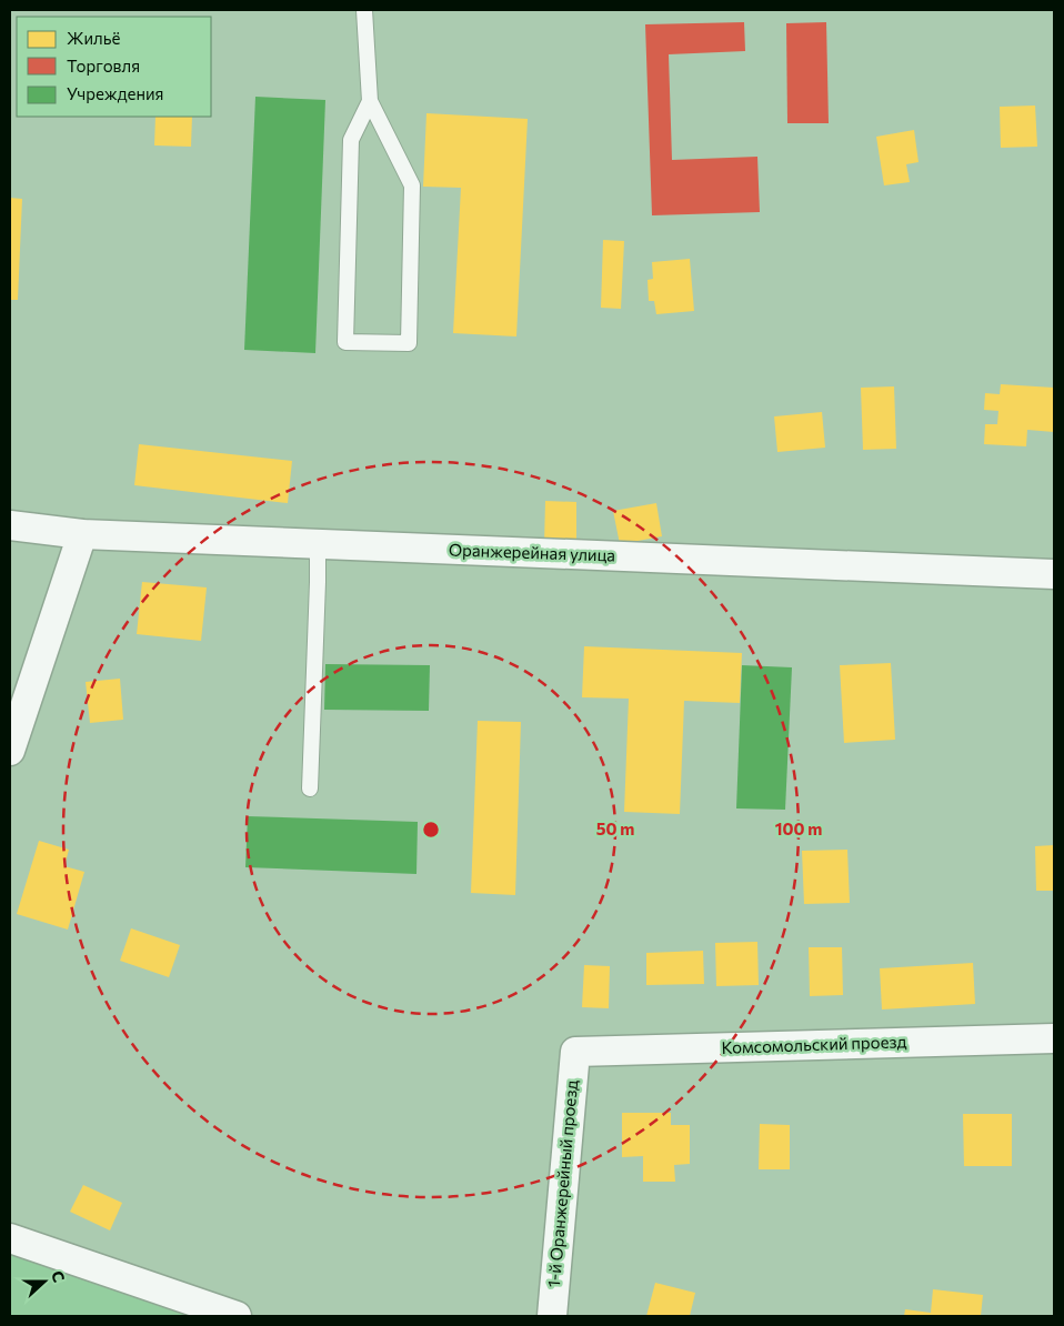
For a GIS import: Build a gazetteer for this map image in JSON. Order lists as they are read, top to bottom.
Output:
{
  "streets": {
    "street": ["Оранжерейная улица", "Комсомольский проезд", "1-й Оранжерейный проезд"]
  },
  "crossings": [
    ["Комсомольский проезд", "1-й Оранжерейный проезд"]
  ],
  "legend": ["Жильё", "Торговля", "Учреждения"],
  "north": "right",
  "rings": ["50 m", "100 m"]
}
